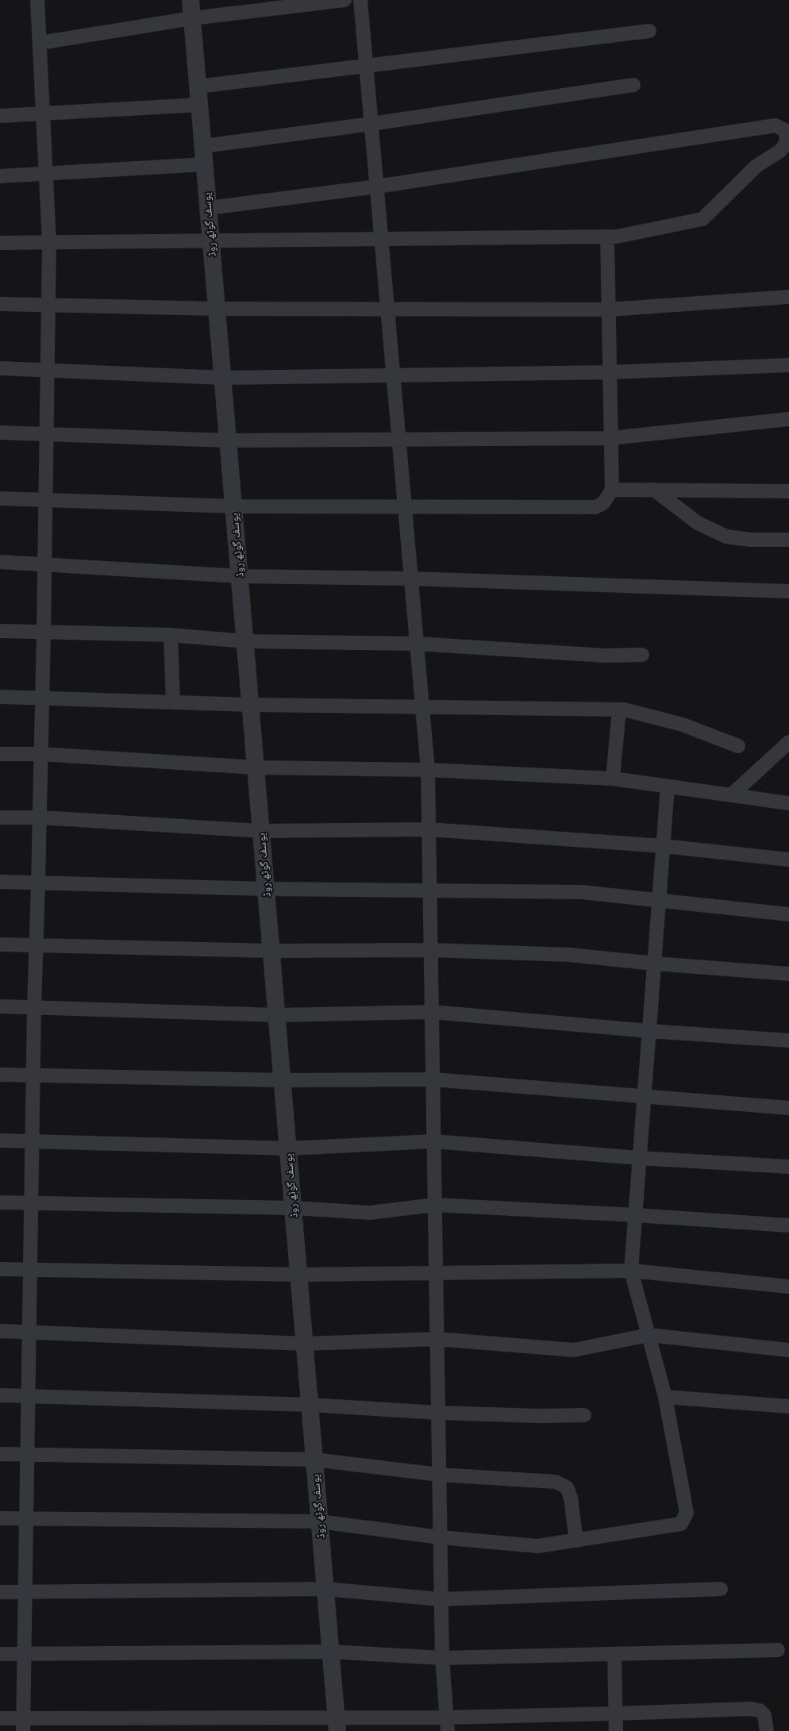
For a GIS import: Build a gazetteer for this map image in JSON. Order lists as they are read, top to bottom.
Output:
{
  "streets": {
    "street": ["یوسف گوٹھ روڈ"]
  }
}
